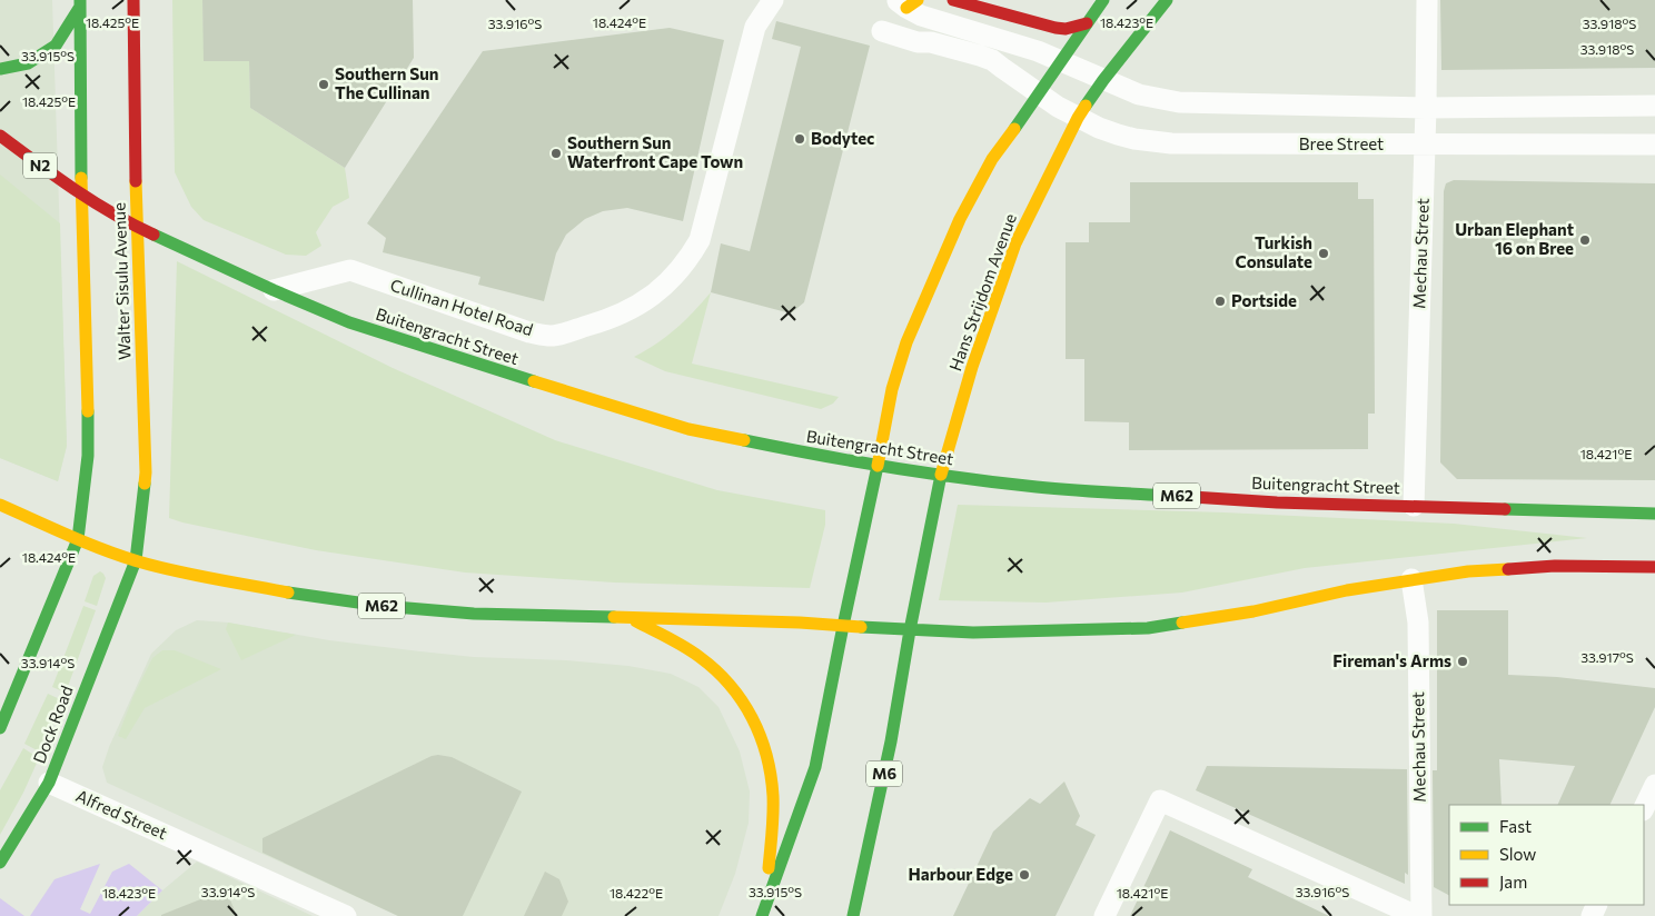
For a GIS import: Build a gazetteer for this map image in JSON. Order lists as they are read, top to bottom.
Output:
{
  "streets": {
    "main road": [
      "N2",
      "Walter Sisulu Avenue",
      "Hans Strijdom Avenue",
      "Buitengracht Street",
      "M62",
      "Dock Road",
      "M6"
    ],
    "street": [
      "Bree Street",
      "Mechau Street",
      "Cullinan Hotel Road",
      "Alfred Street"
    ]
  },
  "crossings": [
    ["Bree Street", "Mechau Street"],
    ["Bree Street", "Hans Strijdom Avenue"],
    ["N2", "Walter Sisulu Avenue"],
    ["N2", "Buitengracht Street"],
    ["Mechau Street", "Buitengracht Street"],
    ["Mechau Street", "M62"],
    ["Walter Sisulu Avenue", "Buitengracht Street"],
    ["Walter Sisulu Avenue", "M62"],
    ["Walter Sisulu Avenue", "Dock Road"],
    ["Hans Strijdom Avenue", "Buitengracht Street"],
    ["Hans Strijdom Avenue", "M62"],
    ["Hans Strijdom Avenue", "M6"],
    ["Cullinan Hotel Road", "Buitengracht Street"],
    ["M62", "Dock Road"],
    ["M62", "M6"],
    ["Dock Road", "Alfred Street"]
  ],
  "places": [
    "Southern Sun The Cullinan",
    "Bodytec",
    "Southern Sun Waterfront Cape Town",
    "Urban Elephant 16 on Bree",
    "Turkish Consulate",
    "Portside",
    "Fireman's Arms",
    "Harbour Edge"
  ],
  "legend": ["Fast", "Slow", "Jam"],
  "coordinates": [
    "18.425°E",
    "18.424°E",
    "18.423°E",
    "33.916°S",
    "33.918°S",
    "33.915°S",
    "18.421°E",
    "33.917°S",
    "33.914°S",
    "18.422°E"
  ]
}
